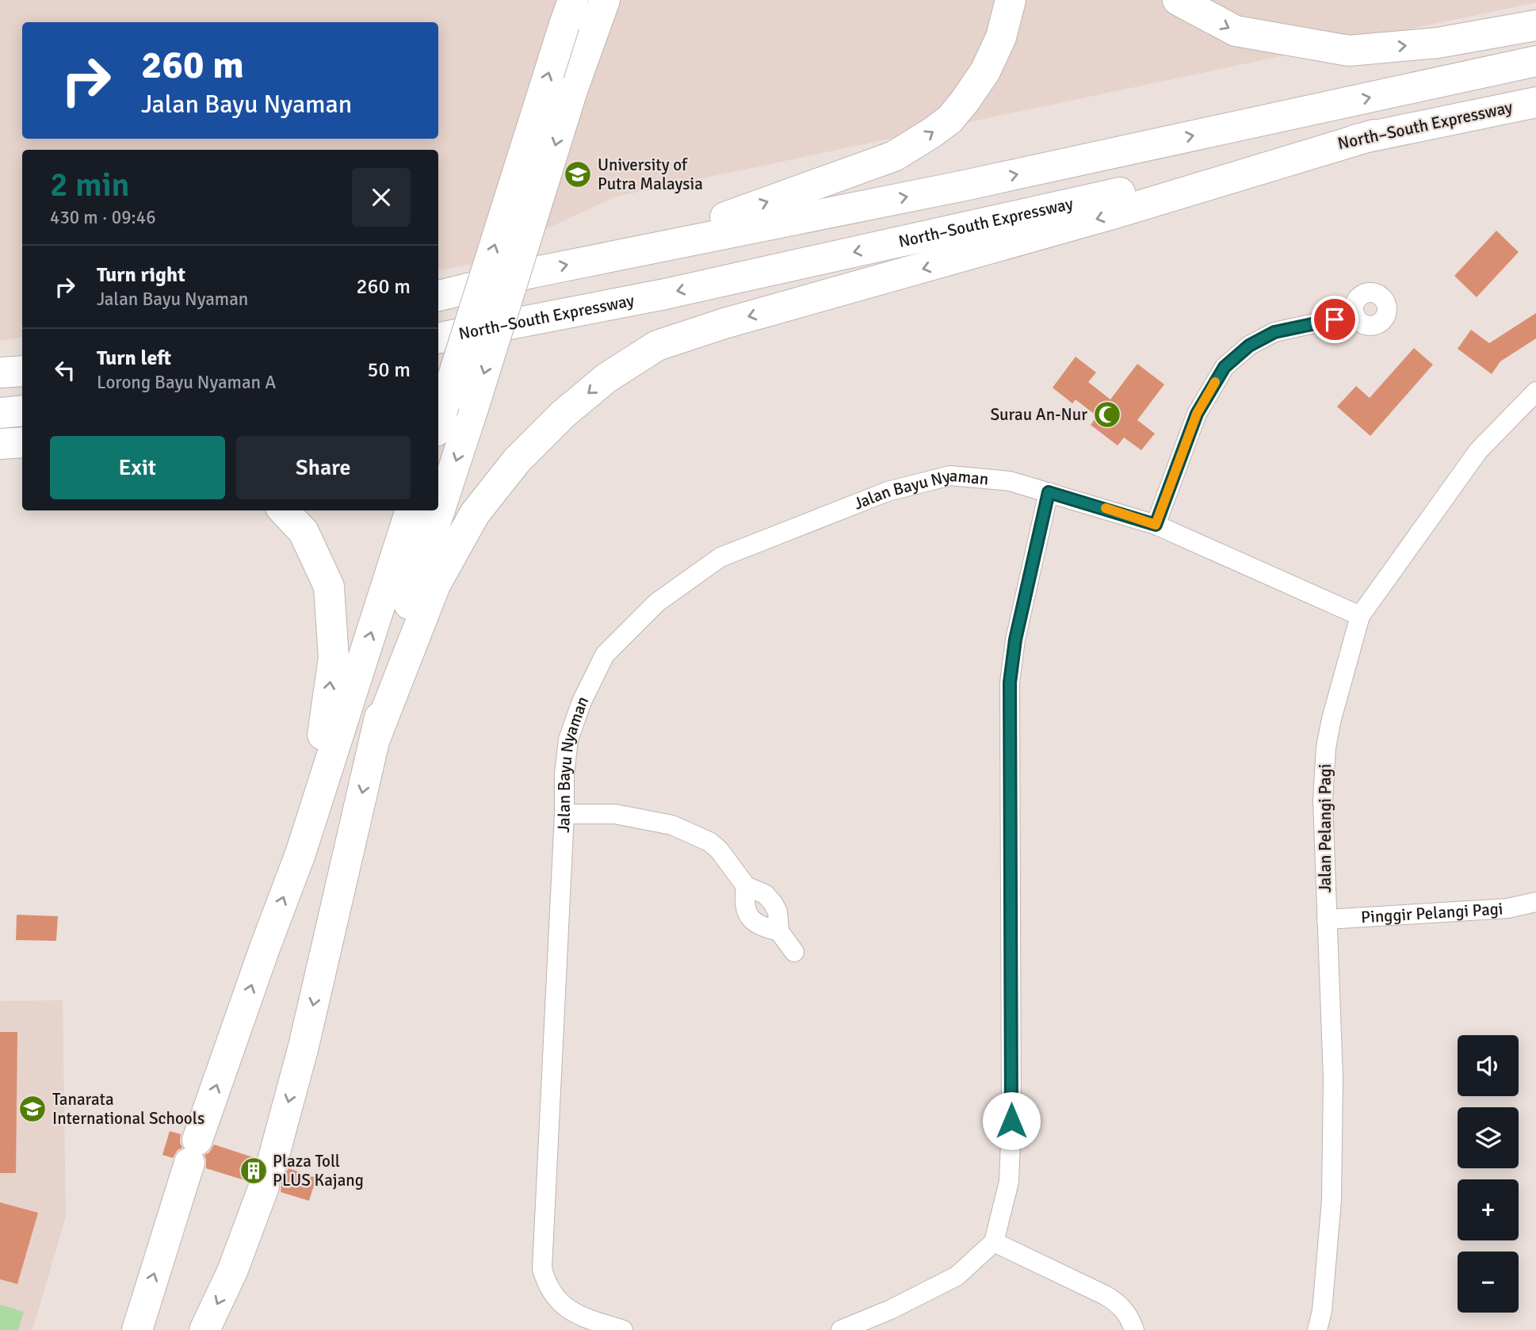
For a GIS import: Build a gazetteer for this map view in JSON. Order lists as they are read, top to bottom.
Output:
{
  "streets": {
    "highway": ["North–South Expressway"],
    "street": ["Jalan Bayu Nyaman", "Jalan Pelangi Pagi", "Pinggir Pelangi Pagi"]
  },
  "crossings": [
    ["Jalan Bayu Nyaman", "Jalan Pelangi Pagi"],
    ["Jalan Pelangi Pagi", "Pinggir Pelangi Pagi"]
  ],
  "places": {
    "school or university": ["University of Putra Malaysia", "Tanarata International Schools"],
    "mosque": ["Surau An-Nur"],
    "building": ["Plaza Toll PLUS Kajang"]
  },
  "page": {
    "turn": ["260 m", "Jalan Bayu Nyaman"],
    "heading": ["2 min", "430 m · 09:46"],
    "list": [
      {
        "name": "Turn right",
        "note": "Jalan Bayu Nyaman",
        "value": "260 m"
      },
      {
        "name": "Turn left",
        "note": "Lorong Bayu Nyaman A",
        "value": "50 m"
      }
    ],
    "buttons": ["Exit", "Share"],
    "map_buttons": ["+", "−"]
  }
}
